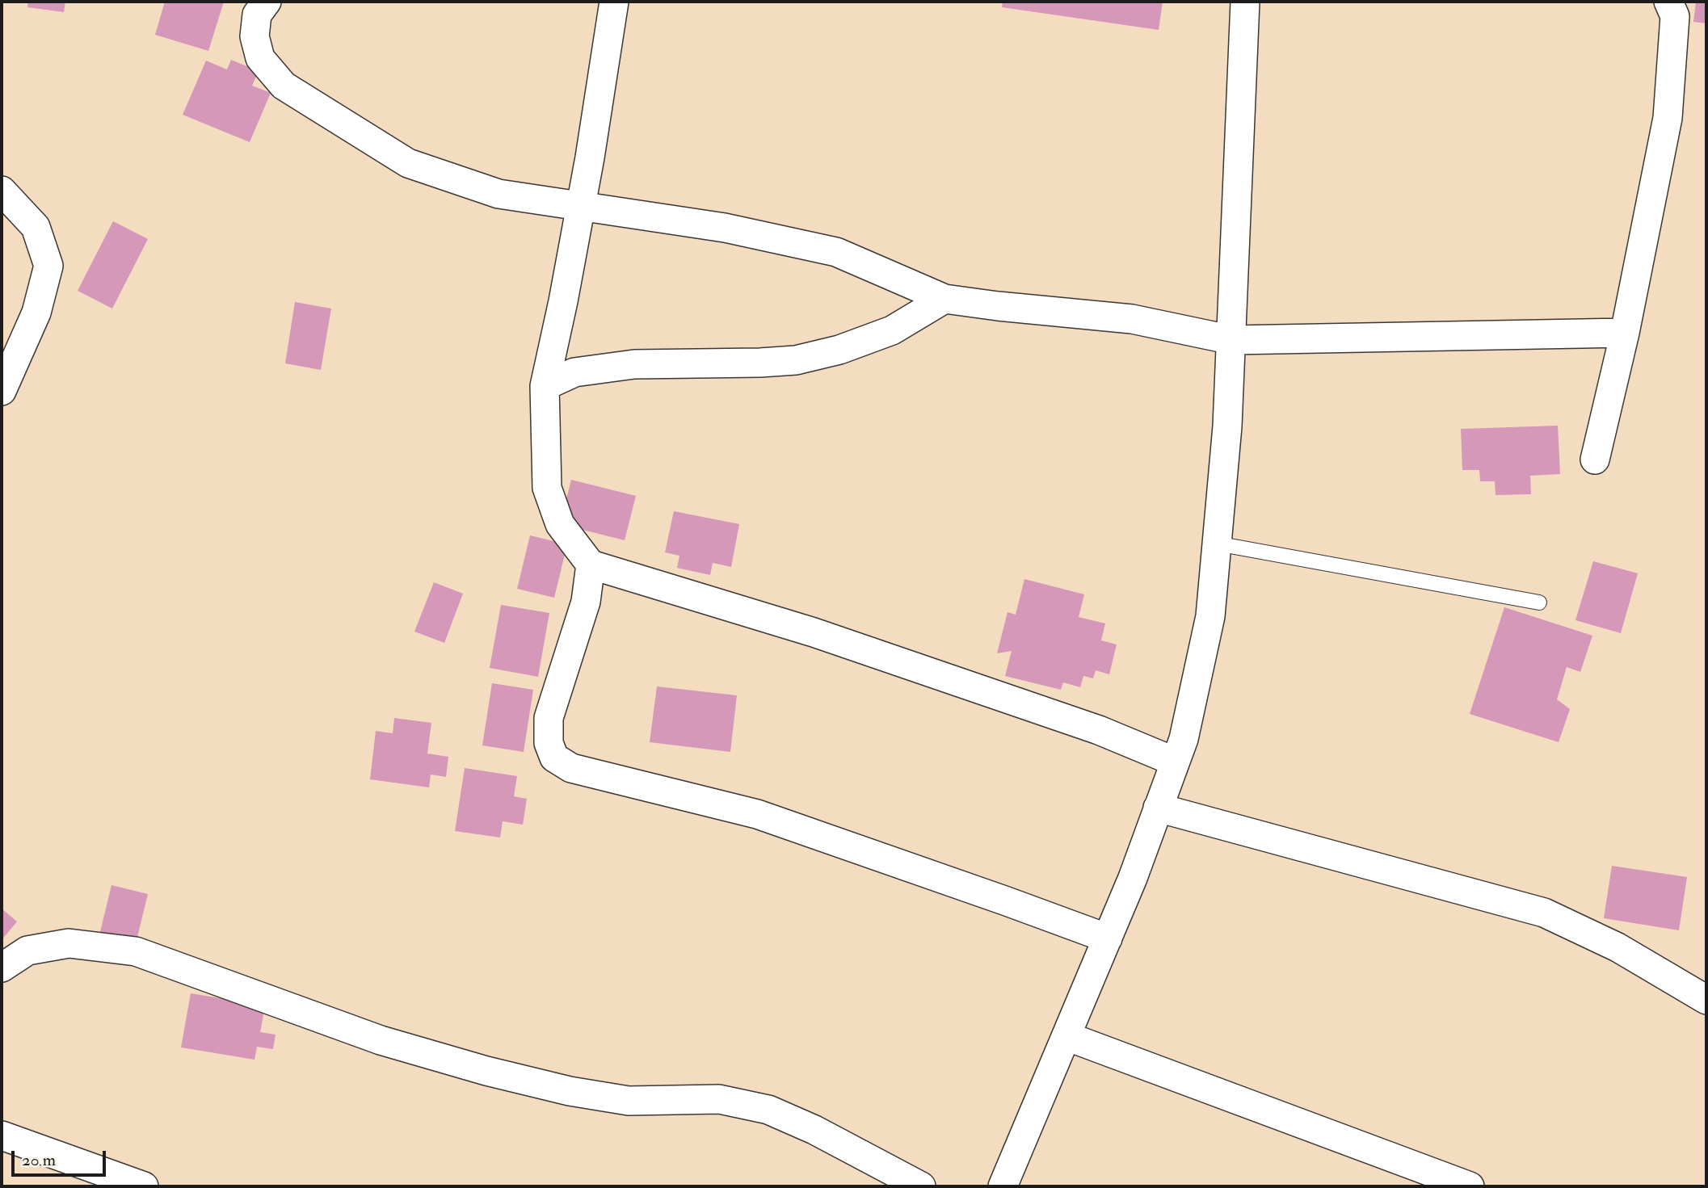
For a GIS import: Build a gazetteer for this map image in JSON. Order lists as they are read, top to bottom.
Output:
{
  "scale_bar": "20 m"
}
